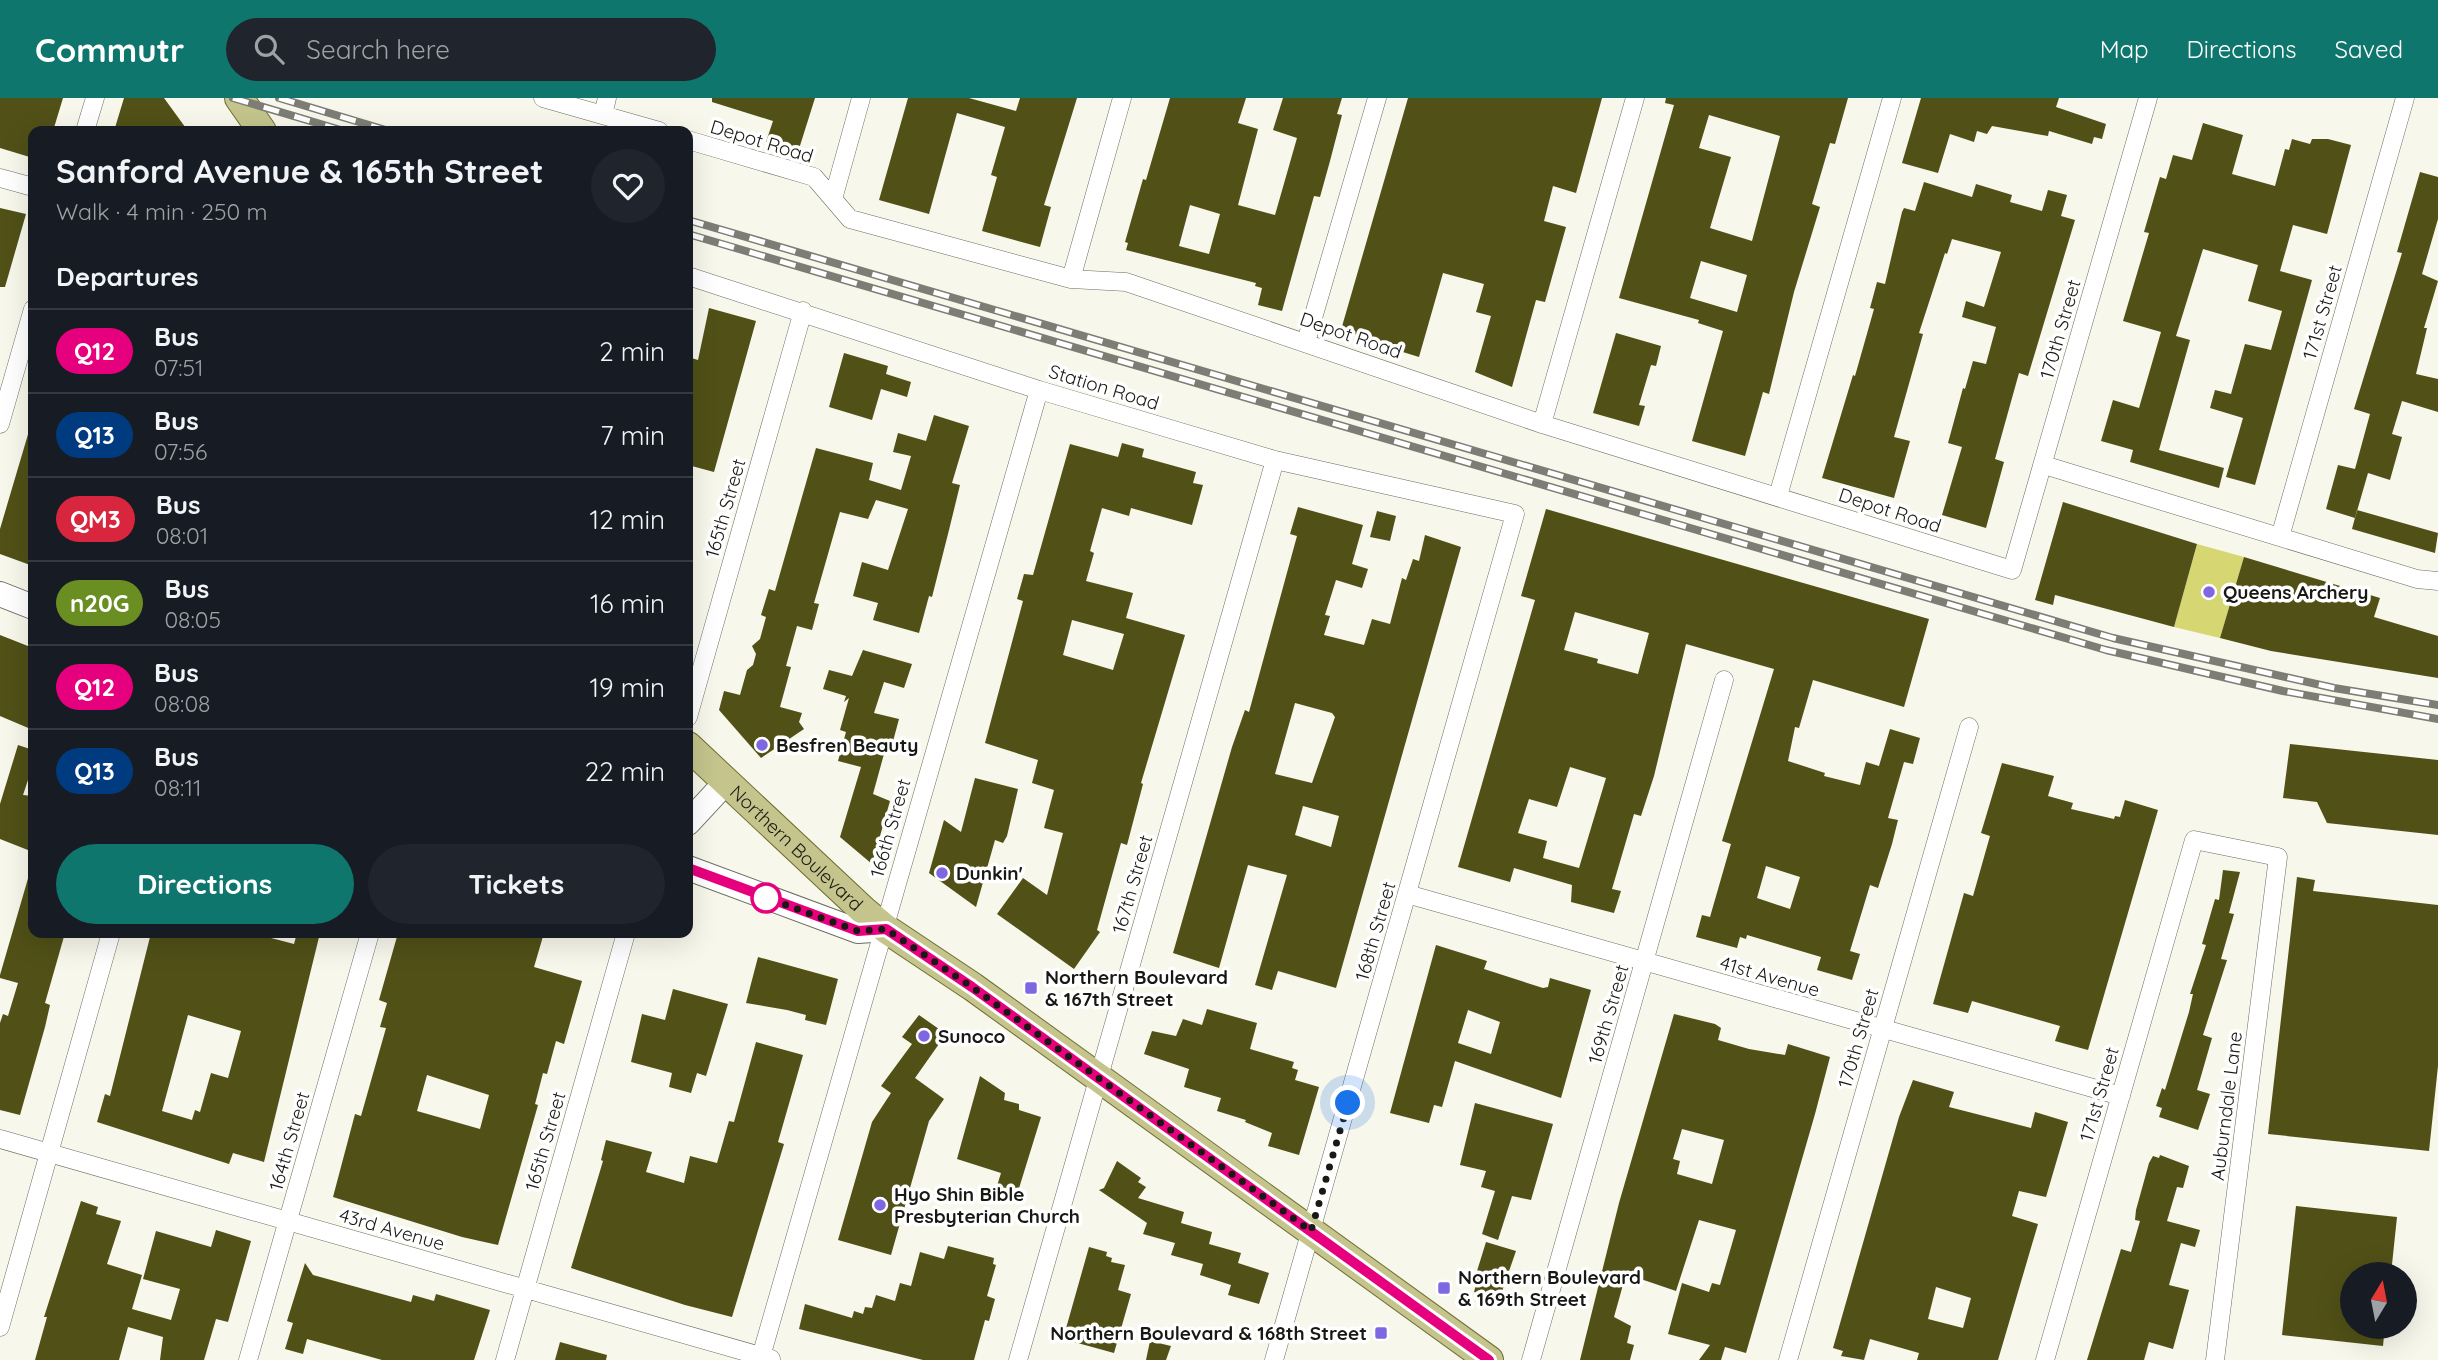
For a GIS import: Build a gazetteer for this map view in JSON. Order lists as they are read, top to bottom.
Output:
{
  "streets": {
    "main road": ["Northern Boulevard"],
    "street": [
      "Depot Road",
      "171st Street",
      "170th Street",
      "Station Road",
      "165th Street",
      "166th Street",
      "167th Street",
      "168th Street",
      "41st Avenue",
      "169th Street",
      "Auburndale Lane",
      "164th Street",
      "43rd Avenue"
    ]
  },
  "crossings": [
    ["Depot Road", "170th Street"],
    ["171st Street", "41st Avenue"],
    ["171st Street", "Auburndale Lane"],
    ["170th Street", "41st Avenue"],
    ["Station Road", "165th Street"],
    ["Station Road", "166th Street"],
    ["Station Road", "167th Street"],
    ["Station Road", "168th Street"],
    ["165th Street", "43rd Avenue"],
    ["166th Street", "Northern Boulevard"],
    ["166th Street", "43rd Avenue"],
    ["Northern Boulevard", "167th Street"],
    ["Northern Boulevard", "168th Street"],
    ["168th Street", "41st Avenue"],
    ["41st Avenue", "169th Street"],
    ["164th Street", "43rd Avenue"]
  ],
  "places": {
    "other": [
      "Queens Archery",
      "Besfren Beauty",
      "Dunkin'",
      "Sunoco",
      "Hyo Shin Bible Presbyterian Church"
    ],
    "transit": ["Northern Boulevard & 167th Street", "Northern Boulevard & 169th Street", "Northern Boulevard & 168th Street"]
  },
  "lines": ["bus line Q12"],
  "north": "top",
  "page": {
    "header": "Commutr",
    "search": "Search here",
    "nav": ["Map", "Directions", "Saved"],
    "heading": [
      ["Sanford Avenue & 165th Street", "Walk · 4 min · 250 m"],
      "Departures"
    ],
    "list": [
      {
        "mark": "Q12",
        "name": "Bus",
        "note": "07:51",
        "value": "2 min"
      },
      {
        "mark": "Q13",
        "name": "Bus",
        "note": "07:56",
        "value": "7 min"
      },
      {
        "mark": "QM3",
        "name": "Bus",
        "note": "08:01",
        "value": "12 min"
      },
      {
        "mark": "n20G",
        "name": "Bus",
        "note": "08:05",
        "value": "16 min"
      },
      {
        "mark": "Q12",
        "name": "Bus",
        "note": "08:08",
        "value": "19 min"
      },
      {
        "mark": "Q13",
        "name": "Bus",
        "note": "08:11",
        "value": "22 min"
      }
    ],
    "buttons": ["Directions", "Tickets"]
  }
}
